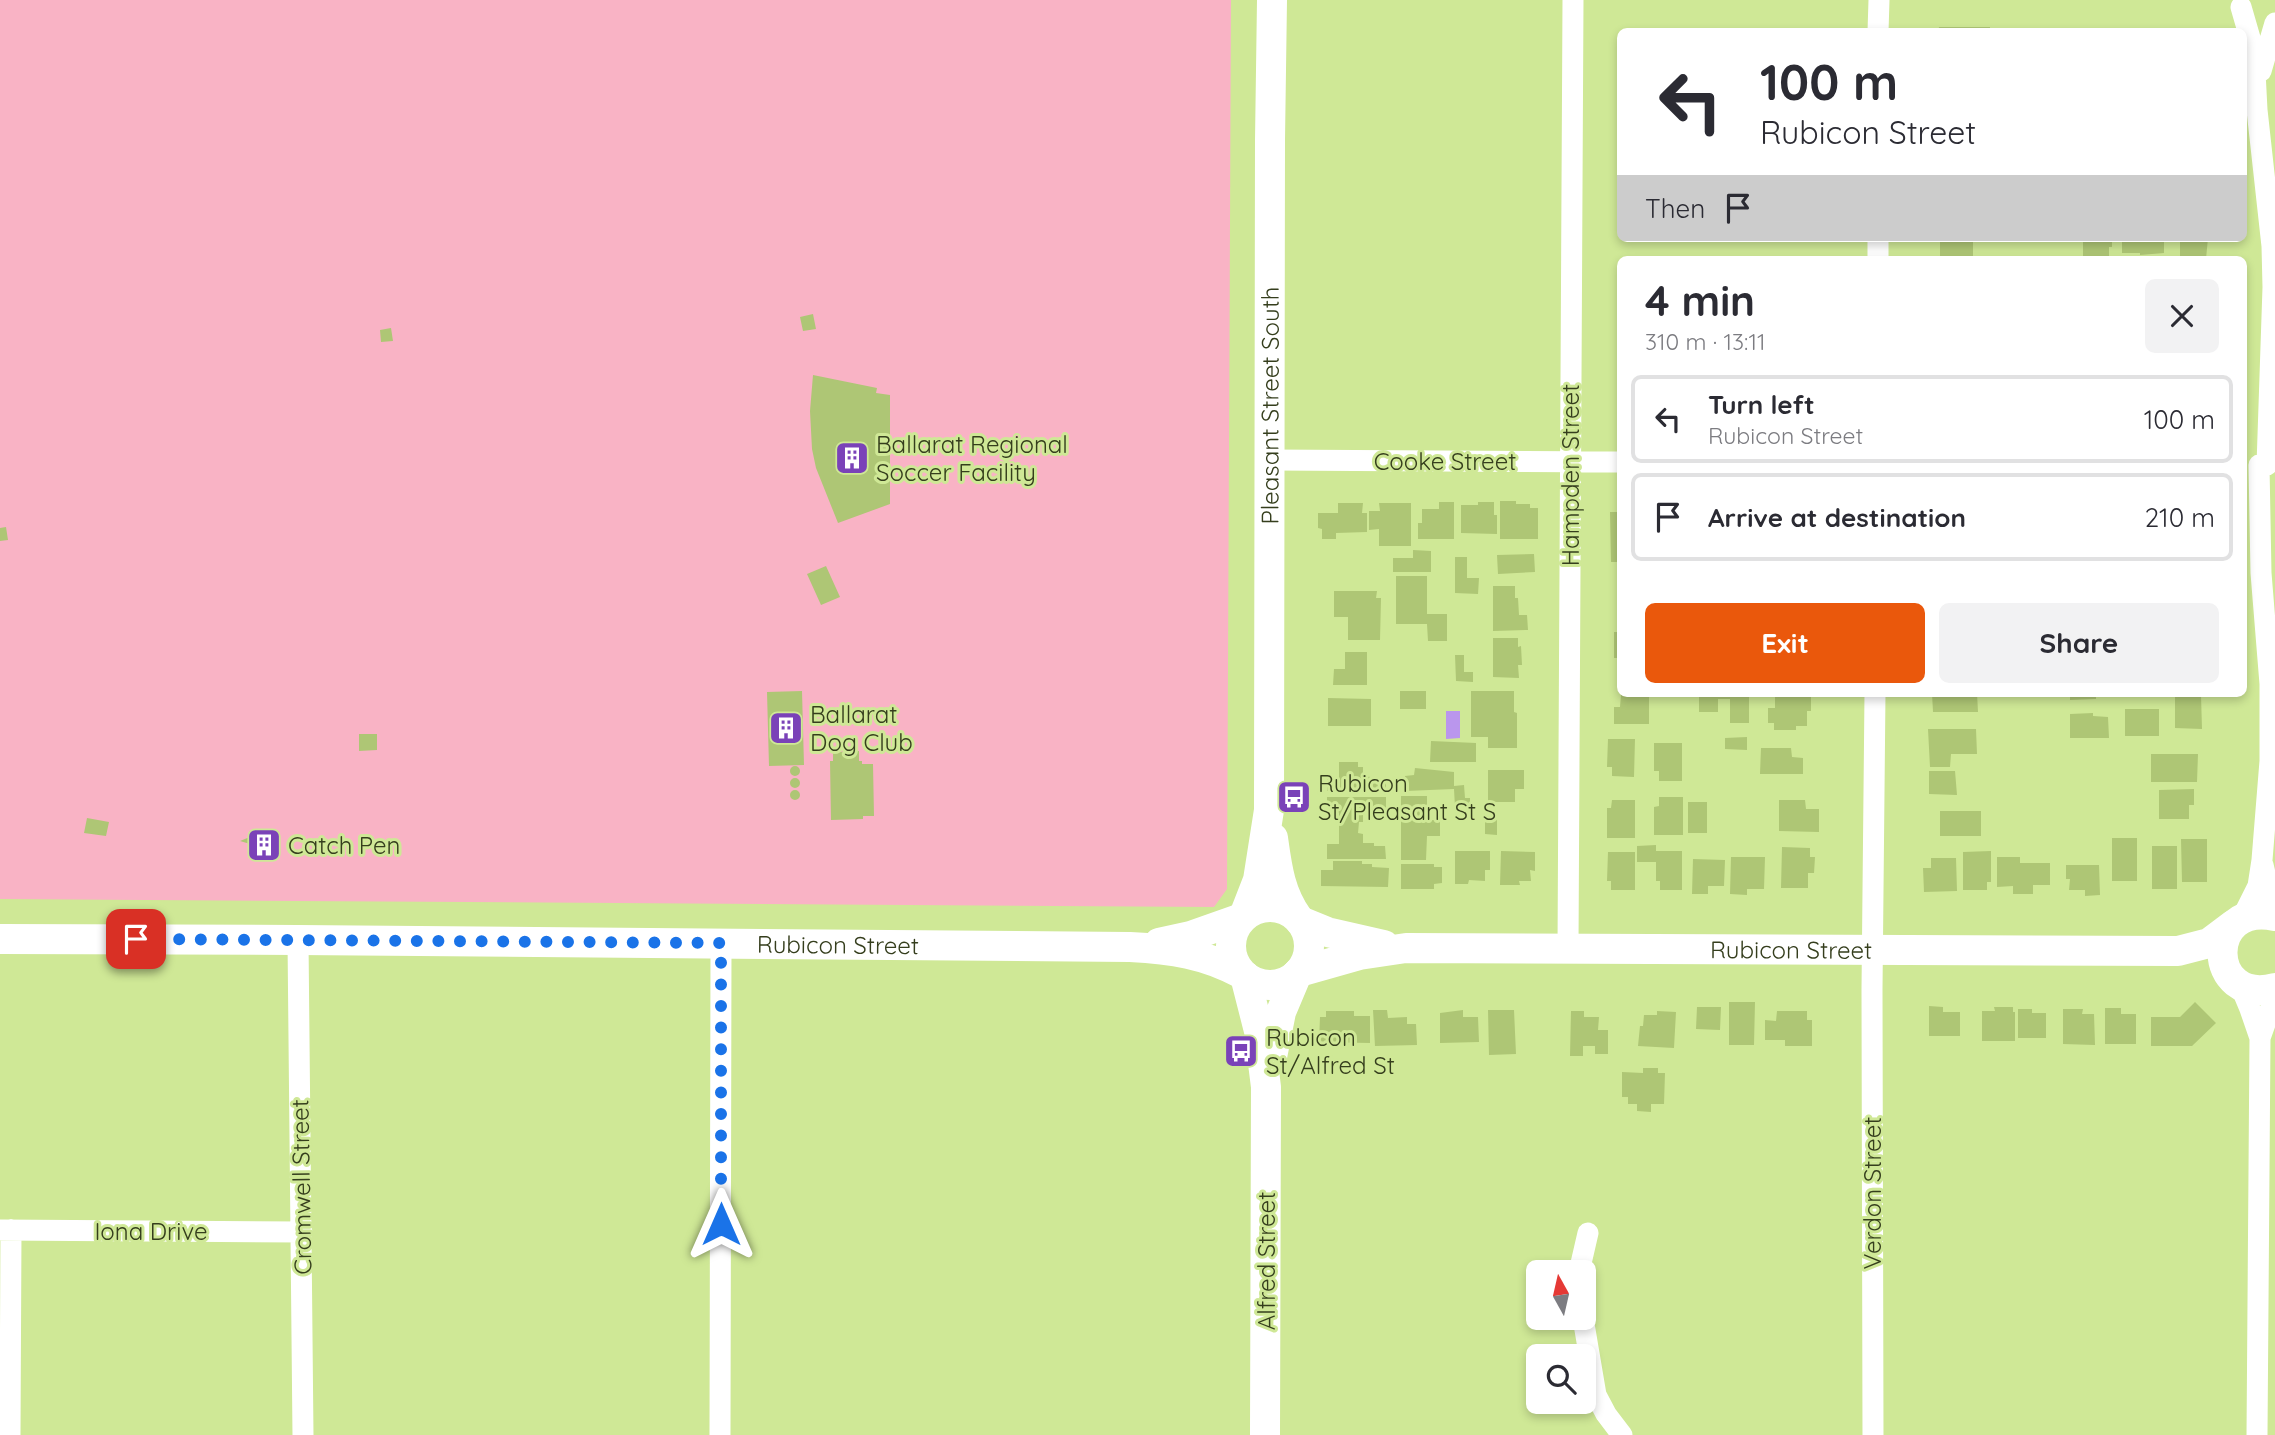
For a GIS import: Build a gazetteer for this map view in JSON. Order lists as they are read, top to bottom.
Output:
{
  "streets": {
    "street": [
      "Pleasant Street South",
      "Cooke Street",
      "Hampden Street",
      "Rubicon Street",
      "Cromwell Street",
      "Verdon Street",
      "Iona Drive",
      "Alfred Street"
    ]
  },
  "crossings": [
    ["Pleasant Street South", "Cooke Street"],
    ["Pleasant Street South", "Rubicon Street"],
    ["Pleasant Street South", "Alfred Street"],
    ["Cooke Street", "Hampden Street"],
    ["Hampden Street", "Rubicon Street"],
    ["Rubicon Street", "Cromwell Street"],
    ["Rubicon Street", "Verdon Street"],
    ["Rubicon Street", "Alfred Street"],
    ["Cromwell Street", "Iona Drive"]
  ],
  "places": {
    "building": ["Ballarat Regional Soccer Facility", "Ballarat Dog Club", "Catch Pen"],
    "bus stop": ["Rubicon St/Pleasant St S", "Rubicon St/Alfred St"]
  },
  "north": "top",
  "page": {
    "turn": ["100 m", "Rubicon Street"],
    "then": "Then",
    "heading": ["4 min", "310 m · 13:11"],
    "list": [
      {
        "name": "Turn left",
        "note": "Rubicon Street",
        "value": "100 m"
      },
      {
        "name": "Arrive at destination",
        "value": "210 m"
      }
    ],
    "buttons": ["Exit", "Share"]
  }
}
